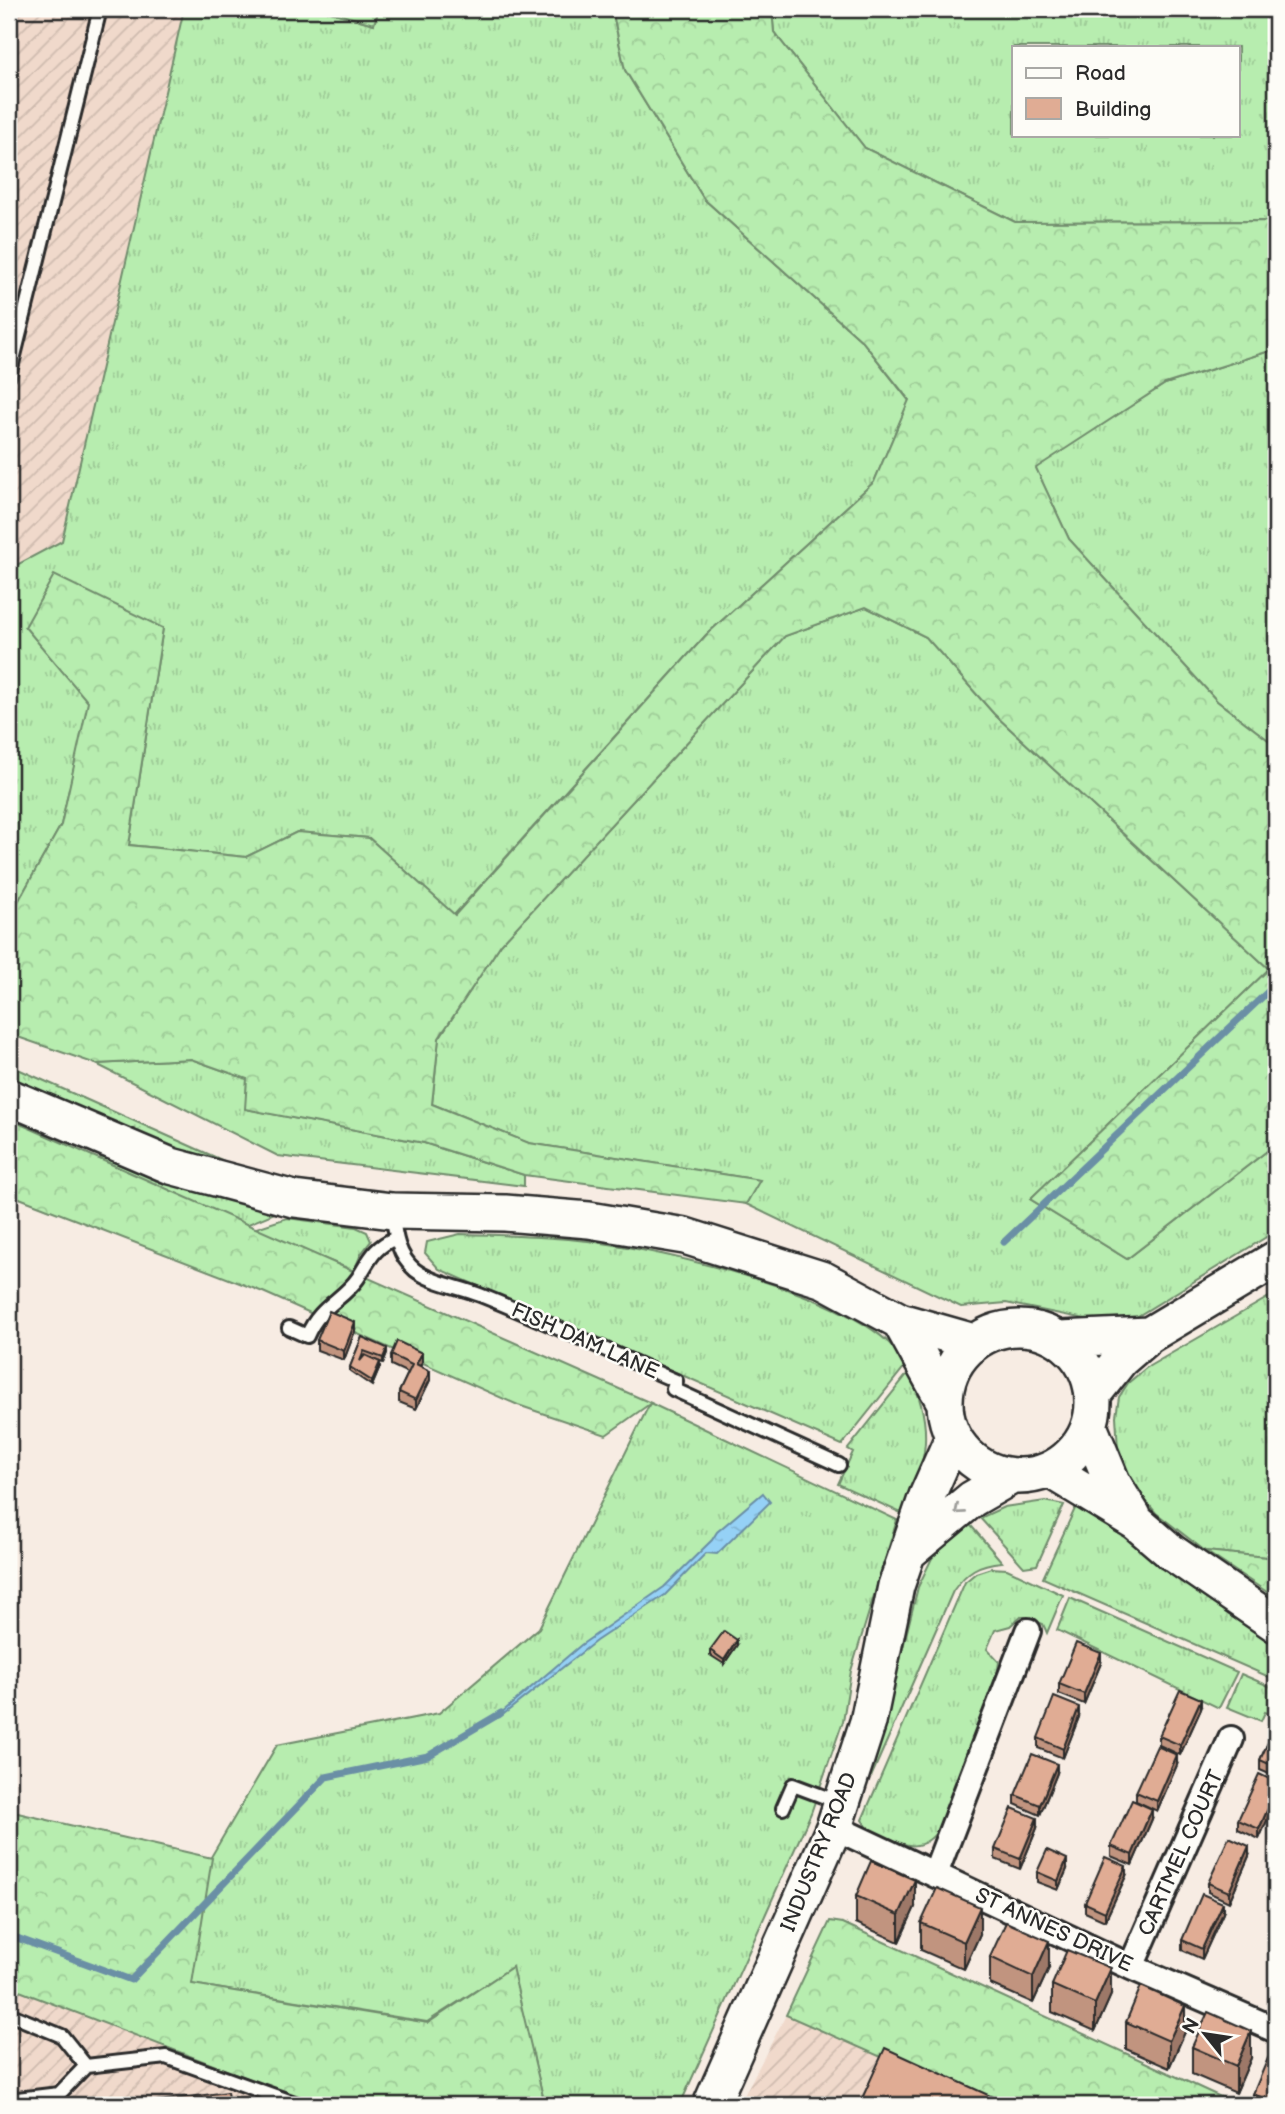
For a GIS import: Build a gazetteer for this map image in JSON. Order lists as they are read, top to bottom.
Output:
{
  "streets": {
    "street": ["INDUSTRY ROAD", "CARTMEL COURT", "ST ANNES DRIVE"],
    "lane": ["FISH DAM LANE"]
  },
  "crossings": [
    ["INDUSTRY ROAD", "ST ANNES DRIVE"],
    ["CARTMEL COURT", "ST ANNES DRIVE"]
  ],
  "legend": ["Road", "Building"],
  "north": "top left"
}
